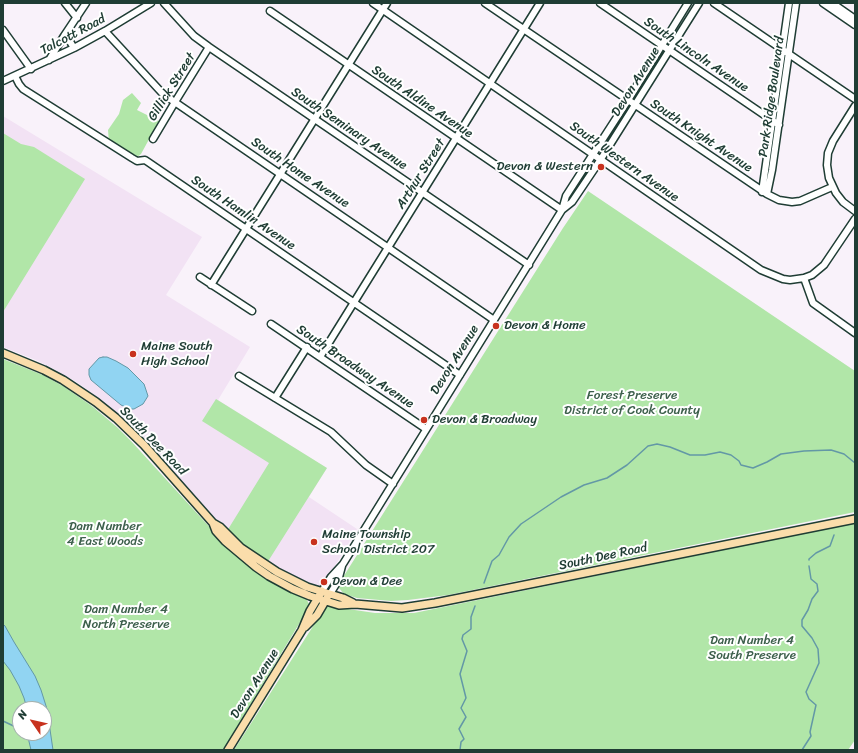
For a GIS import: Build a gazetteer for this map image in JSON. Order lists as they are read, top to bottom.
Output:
{
  "streets": {
    "main road": ["Devon Avenue", "South Dee Road"],
    "street": [
      "Talcott Road",
      "South Lincoln Avenue",
      "Gillick Street",
      "Park Ridge Boulevard",
      "South Aldine Avenue",
      "South Seminary Avenue",
      "South Knight Avenue",
      "South Western Avenue",
      "South Home Avenue",
      "Arthur Street",
      "South Hamlin Avenue",
      "South Broadway Avenue"
    ]
  },
  "crossings": [
    ["Talcott Road", "South Home Avenue"],
    ["Talcott Road", "South Hamlin Avenue"],
    ["South Lincoln Avenue", "Devon Avenue"],
    ["South Lincoln Avenue", "Park Ridge Boulevard"],
    ["Devon Avenue", "South Aldine Avenue"],
    ["Devon Avenue", "South Seminary Avenue"],
    ["Devon Avenue", "South Knight Avenue"],
    ["Devon Avenue", "South Western Avenue"],
    ["Devon Avenue", "South Home Avenue"],
    ["Devon Avenue", "South Hamlin Avenue"],
    ["Devon Avenue", "South Broadway Avenue"],
    ["Devon Avenue", "South Dee Road"],
    ["Gillick Street", "South Seminary Avenue"],
    ["Gillick Street", "South Home Avenue"],
    ["Park Ridge Boulevard", "South Knight Avenue"],
    ["South Aldine Avenue", "Arthur Street"],
    ["South Seminary Avenue", "Arthur Street"],
    ["South Knight Avenue", "Arthur Street"],
    ["South Western Avenue", "Arthur Street"],
    ["South Home Avenue", "Arthur Street"],
    ["Arthur Street", "South Hamlin Avenue"],
    ["Arthur Street", "South Broadway Avenue"]
  ],
  "parks": [
    "Forest Preserve District of Cook County",
    "Dam Number 4 East Woods",
    "Dam Number 4 North Preserve",
    "Dam Number 4 South Preserve"
  ],
  "places": [
    "Devon & Western",
    "Devon & Home",
    "Maine South High School",
    "Devon & Broadway",
    "Maine Township School District 207",
    "Devon & Dee"
  ],
  "north": "top left"
}
